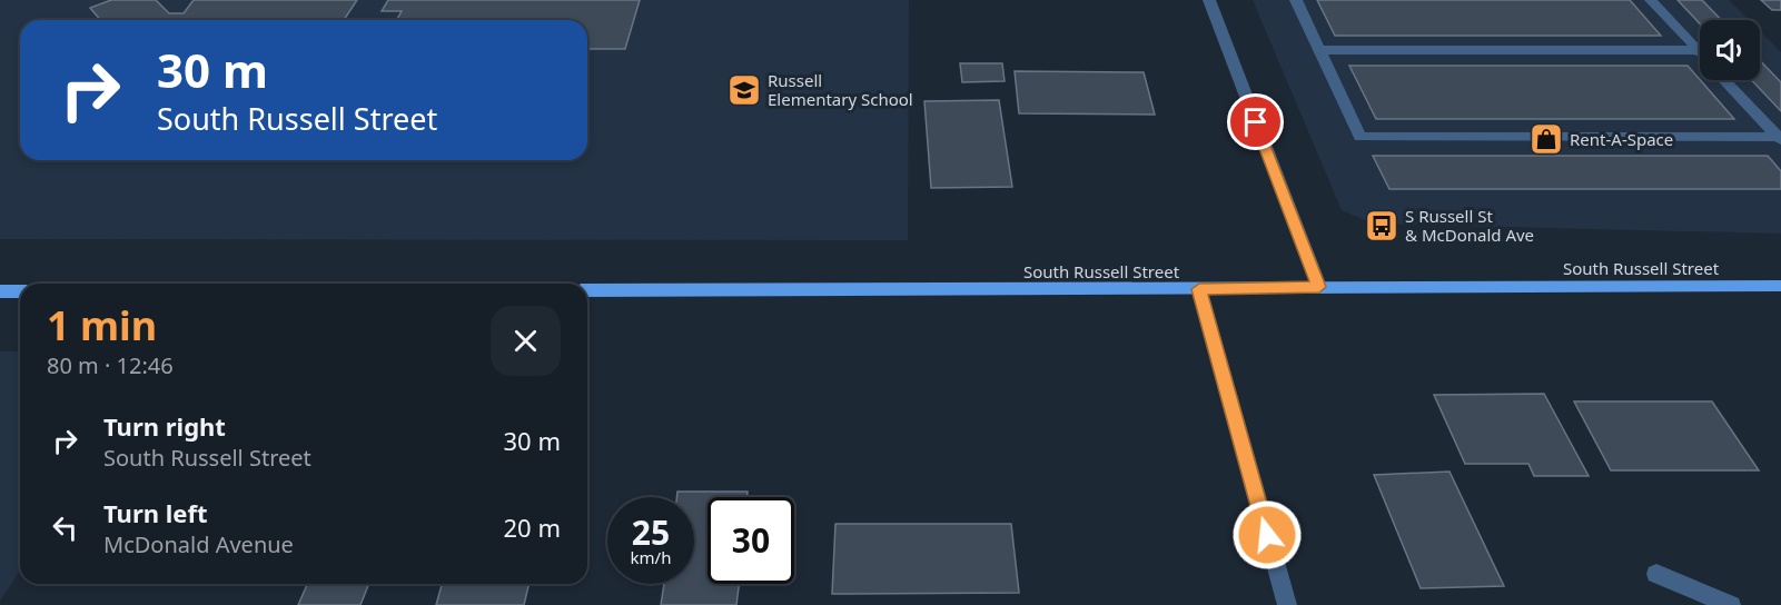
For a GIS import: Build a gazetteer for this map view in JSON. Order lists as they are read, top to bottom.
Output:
{
  "streets": {
    "main road": ["South Russell Street"]
  },
  "places": {
    "school or university": ["Russell Elementary School"],
    "shop": ["Rent-A-Space"],
    "bus stop": ["S Russell St & McDonald Ave"]
  },
  "page": {
    "turn": ["30 m", "South Russell Street"],
    "heading": ["1 min", "80 m · 12:46"],
    "list": [
      {
        "name": "Turn right",
        "note": "South Russell Street",
        "value": "30 m"
      },
      {
        "name": "Turn left",
        "note": "McDonald Avenue",
        "value": "20 m"
      }
    ],
    "speed": "25 km/h",
    "limit": "30"
  }
}
